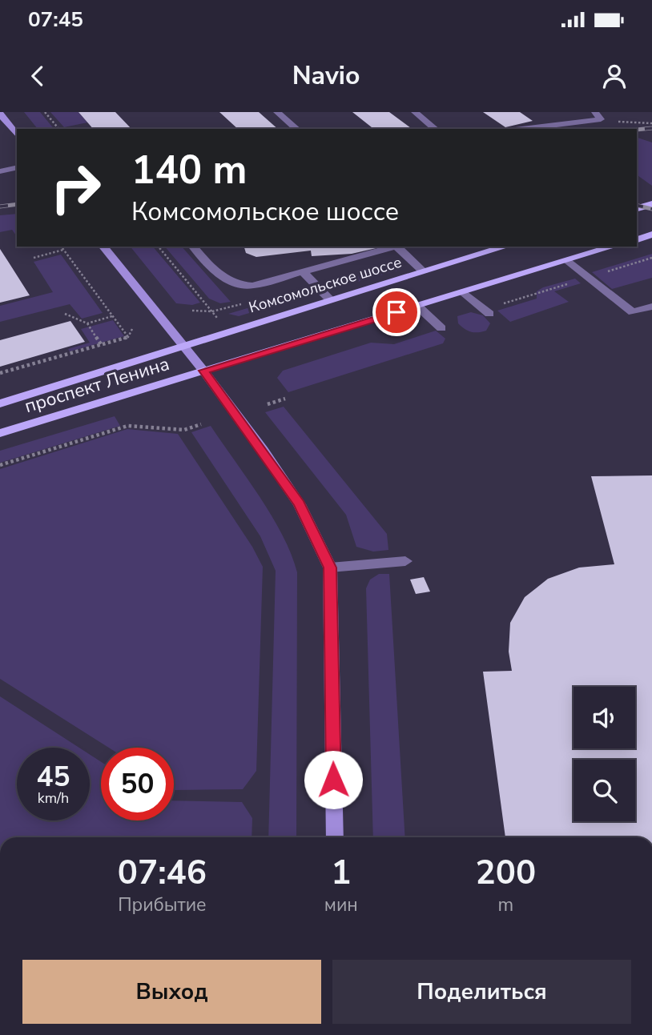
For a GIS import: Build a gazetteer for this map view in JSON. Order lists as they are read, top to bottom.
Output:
{
  "streets": {
    "main road": ["Комсомольское шоссе", "проспект Ленина"]
  },
  "crossings": [
    ["Комсомольское шоссе", "проспект Ленина"]
  ],
  "page": {
    "status": "07:45",
    "header": "Navio",
    "turn": ["140 m", "Комсомольское шоссе"],
    "speed": "45 km/h",
    "limit": "50",
    "eta": [
      "07:46",
      "Прибытие",
      "1",
      "мин",
      "200",
      "m"
    ],
    "buttons": ["Выход", "Поделиться"]
  }
}
